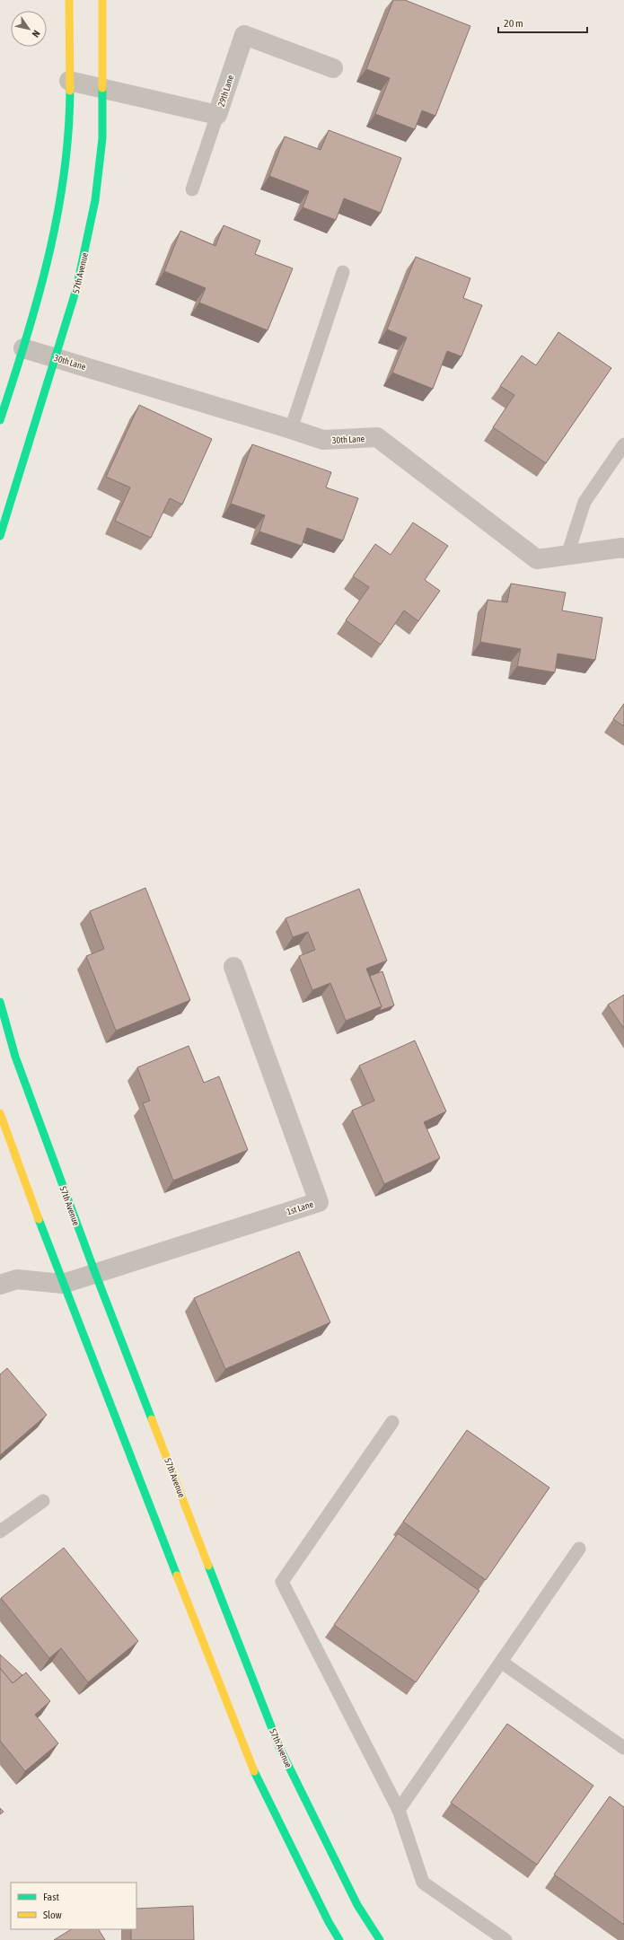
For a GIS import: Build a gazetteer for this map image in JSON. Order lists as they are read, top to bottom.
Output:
{
  "streets": {
    "street": [
      "29th Lane",
      "57th Avenue",
      "30th Lane",
      "1st Lane"
    ]
  },
  "crossings": [
    ["29th Lane", "57th Avenue"],
    ["57th Avenue", "30th Lane"],
    ["57th Avenue", "1st Lane"]
  ],
  "legend": ["Fast", "Slow"],
  "scale_bar": "20 m",
  "north": "bottom right"
}
